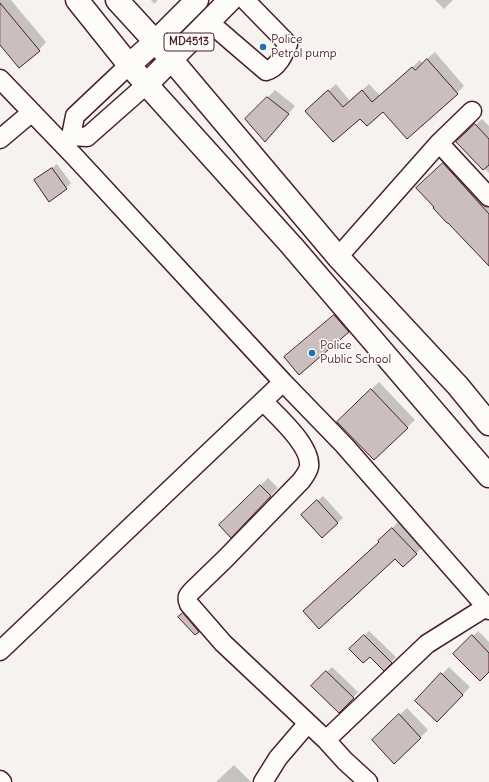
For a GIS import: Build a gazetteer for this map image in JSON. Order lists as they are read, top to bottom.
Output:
{
  "streets": {
    "main road": ["MD4513"]
  },
  "places": ["Police Petrol pump", "Police Public School"]
}
